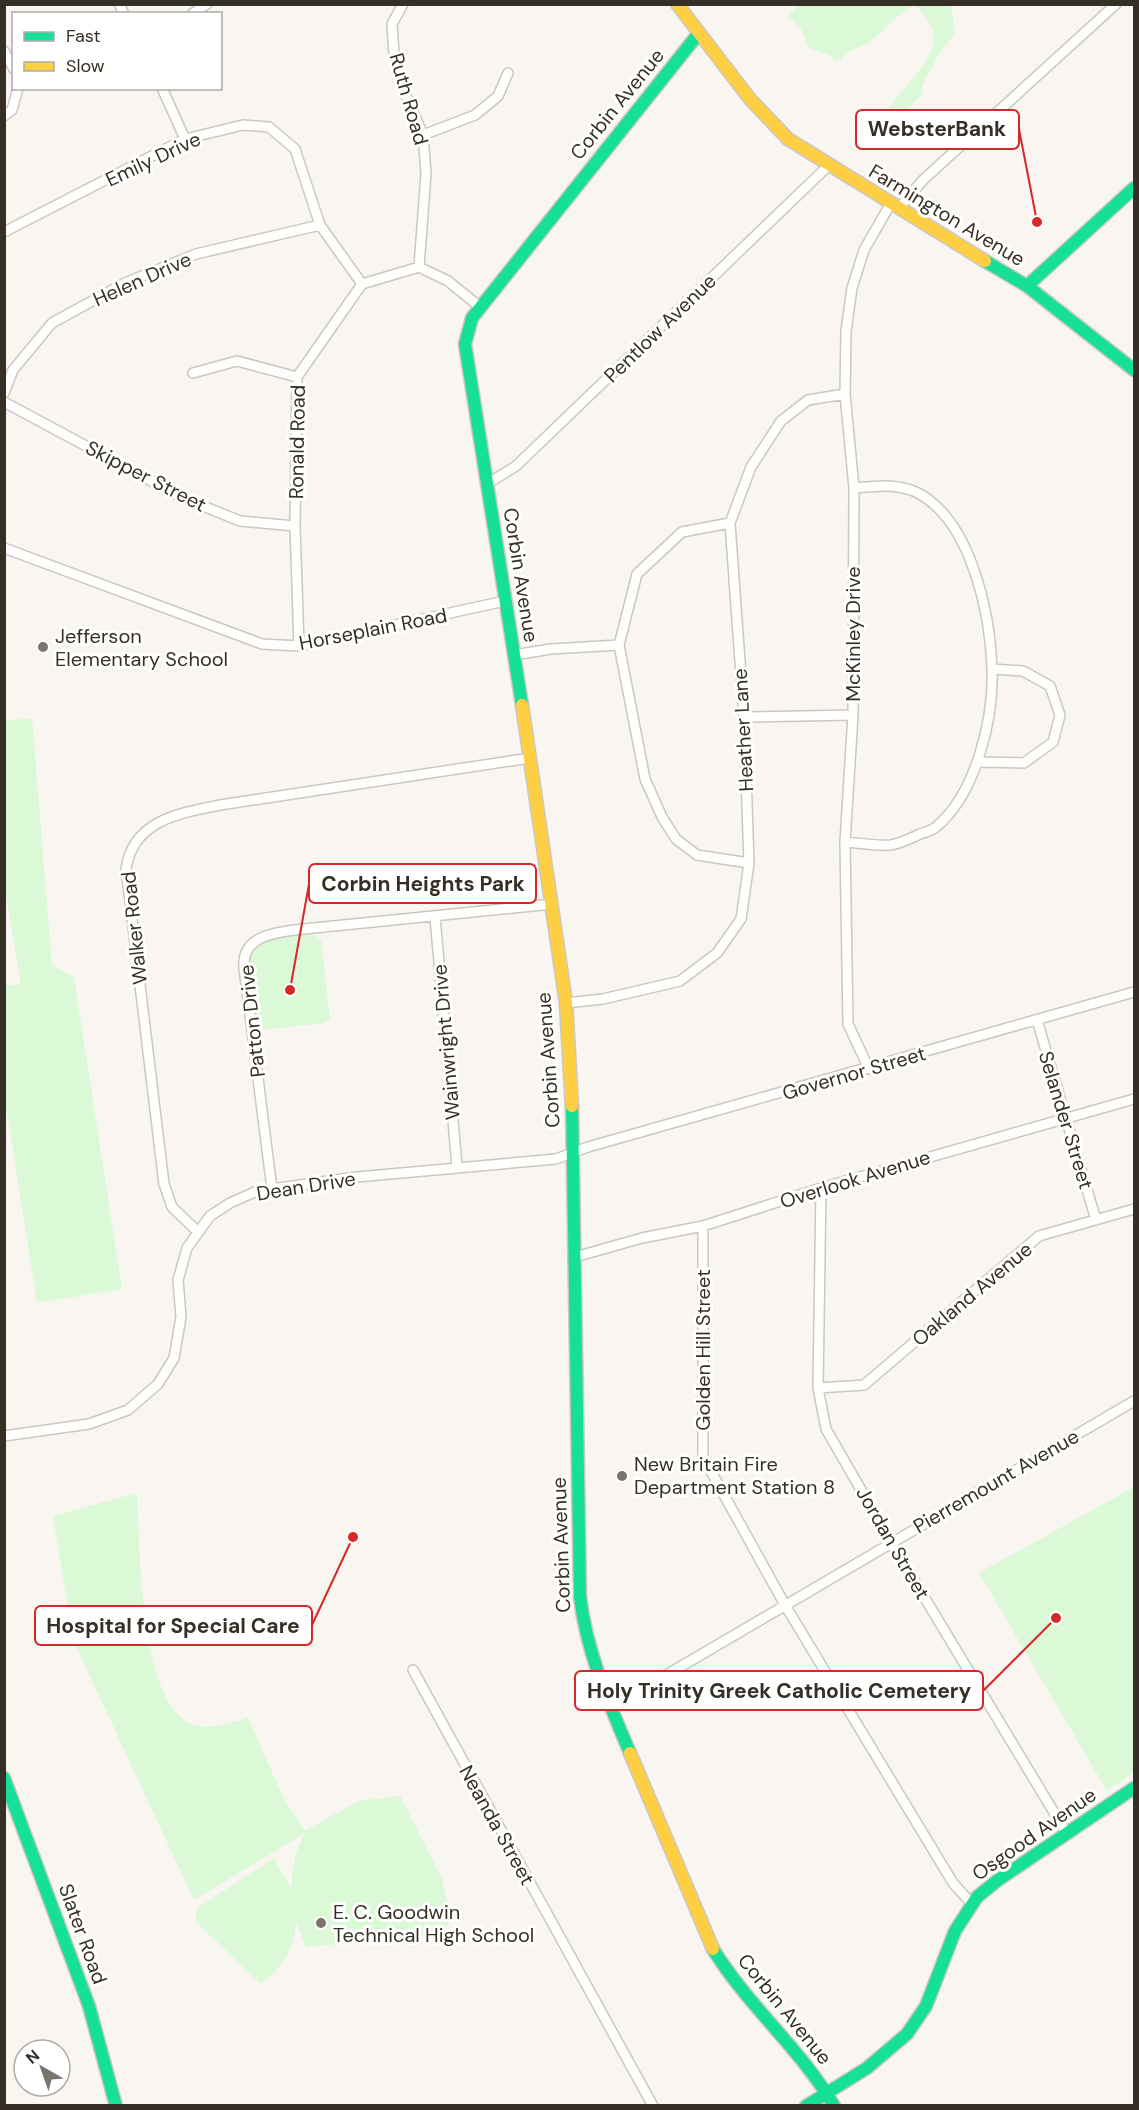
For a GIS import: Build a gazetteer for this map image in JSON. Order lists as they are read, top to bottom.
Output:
{
  "streets": {
    "main road": [
      "Corbin Avenue",
      "Farmington Avenue",
      "Osgood Avenue",
      "Slater Road"
    ],
    "street": [
      "Ruth Road",
      "Emily Drive",
      "Helen Drive",
      "Pentlow Avenue",
      "Ronald Road",
      "Skipper Street",
      "Horseplain Road",
      "McKinley Drive",
      "Heather Lane",
      "Walker Road",
      "Patton Drive",
      "Wainwright Drive",
      "Governor Street",
      "Selander Street",
      "Overlook Avenue",
      "Dean Drive",
      "Oakland Avenue",
      "Golden Hill Street",
      "Pierremount Avenue",
      "Jordan Street",
      "Neanda Street"
    ]
  },
  "crossings": [
    ["Corbin Avenue", "Farmington Avenue"],
    ["Corbin Avenue", "Pentlow Avenue"],
    ["Corbin Avenue", "Horseplain Road"],
    ["Corbin Avenue", "Heather Lane"],
    ["Corbin Avenue", "Walker Road"],
    ["Corbin Avenue", "Patton Drive"],
    ["Corbin Avenue", "Governor Street"],
    ["Corbin Avenue", "Overlook Avenue"],
    ["Corbin Avenue", "Dean Drive"],
    ["Corbin Avenue", "Pierremount Avenue"],
    ["Corbin Avenue", "Osgood Avenue"],
    ["Emily Drive", "Helen Drive"],
    ["Emily Drive", "Ronald Road"],
    ["Farmington Avenue", "Pentlow Avenue"],
    ["Farmington Avenue", "McKinley Drive"],
    ["Ronald Road", "Skipper Street"],
    ["Ronald Road", "Horseplain Road"],
    ["McKinley Drive", "Heather Lane"],
    ["McKinley Drive", "Governor Street"],
    ["Walker Road", "Dean Drive"],
    ["Patton Drive", "Wainwright Drive"],
    ["Patton Drive", "Dean Drive"],
    ["Wainwright Drive", "Dean Drive"],
    ["Governor Street", "Selander Street"],
    ["Governor Street", "Dean Drive"],
    ["Selander Street", "Overlook Avenue"],
    ["Selander Street", "Oakland Avenue"],
    ["Overlook Avenue", "Golden Hill Street"],
    ["Overlook Avenue", "Jordan Street"],
    ["Oakland Avenue", "Jordan Street"],
    ["Golden Hill Street", "Pierremount Avenue"],
    ["Golden Hill Street", "Osgood Avenue"],
    ["Pierremount Avenue", "Jordan Street"],
    ["Jordan Street", "Osgood Avenue"]
  ],
  "places": [
    "WebsterBank",
    "Jefferson Elementary School",
    "Corbin Heights Park",
    "New Britain Fire Department Station 8",
    "Hospital for Special Care",
    "Holy Trinity Greek Catholic Cemetery",
    "E. C. Goodwin Technical High School"
  ],
  "legend": ["Fast", "Slow"],
  "north": "top left"
}
